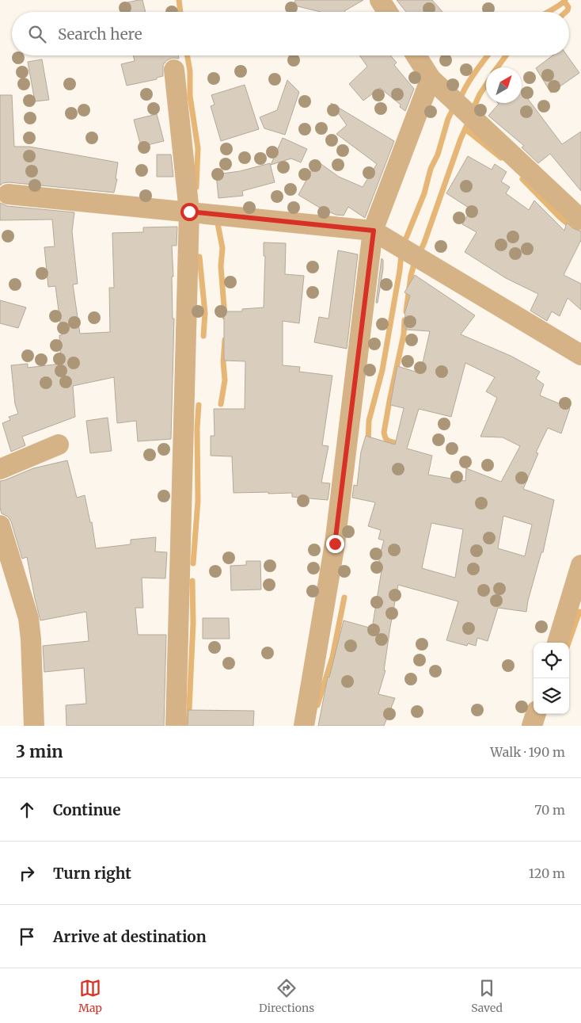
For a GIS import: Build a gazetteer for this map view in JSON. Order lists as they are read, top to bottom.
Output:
{
  "north": "top right",
  "page": {
    "search": "Search here",
    "heading": ["3 min", "Walk · 190 m"],
    "list": [
      ["Continue", "70 m"],
      ["Turn right", "120 m"],
      "Arrive at destination"
    ],
    "nav": ["Map", "Directions", "Saved"]
  }
}
